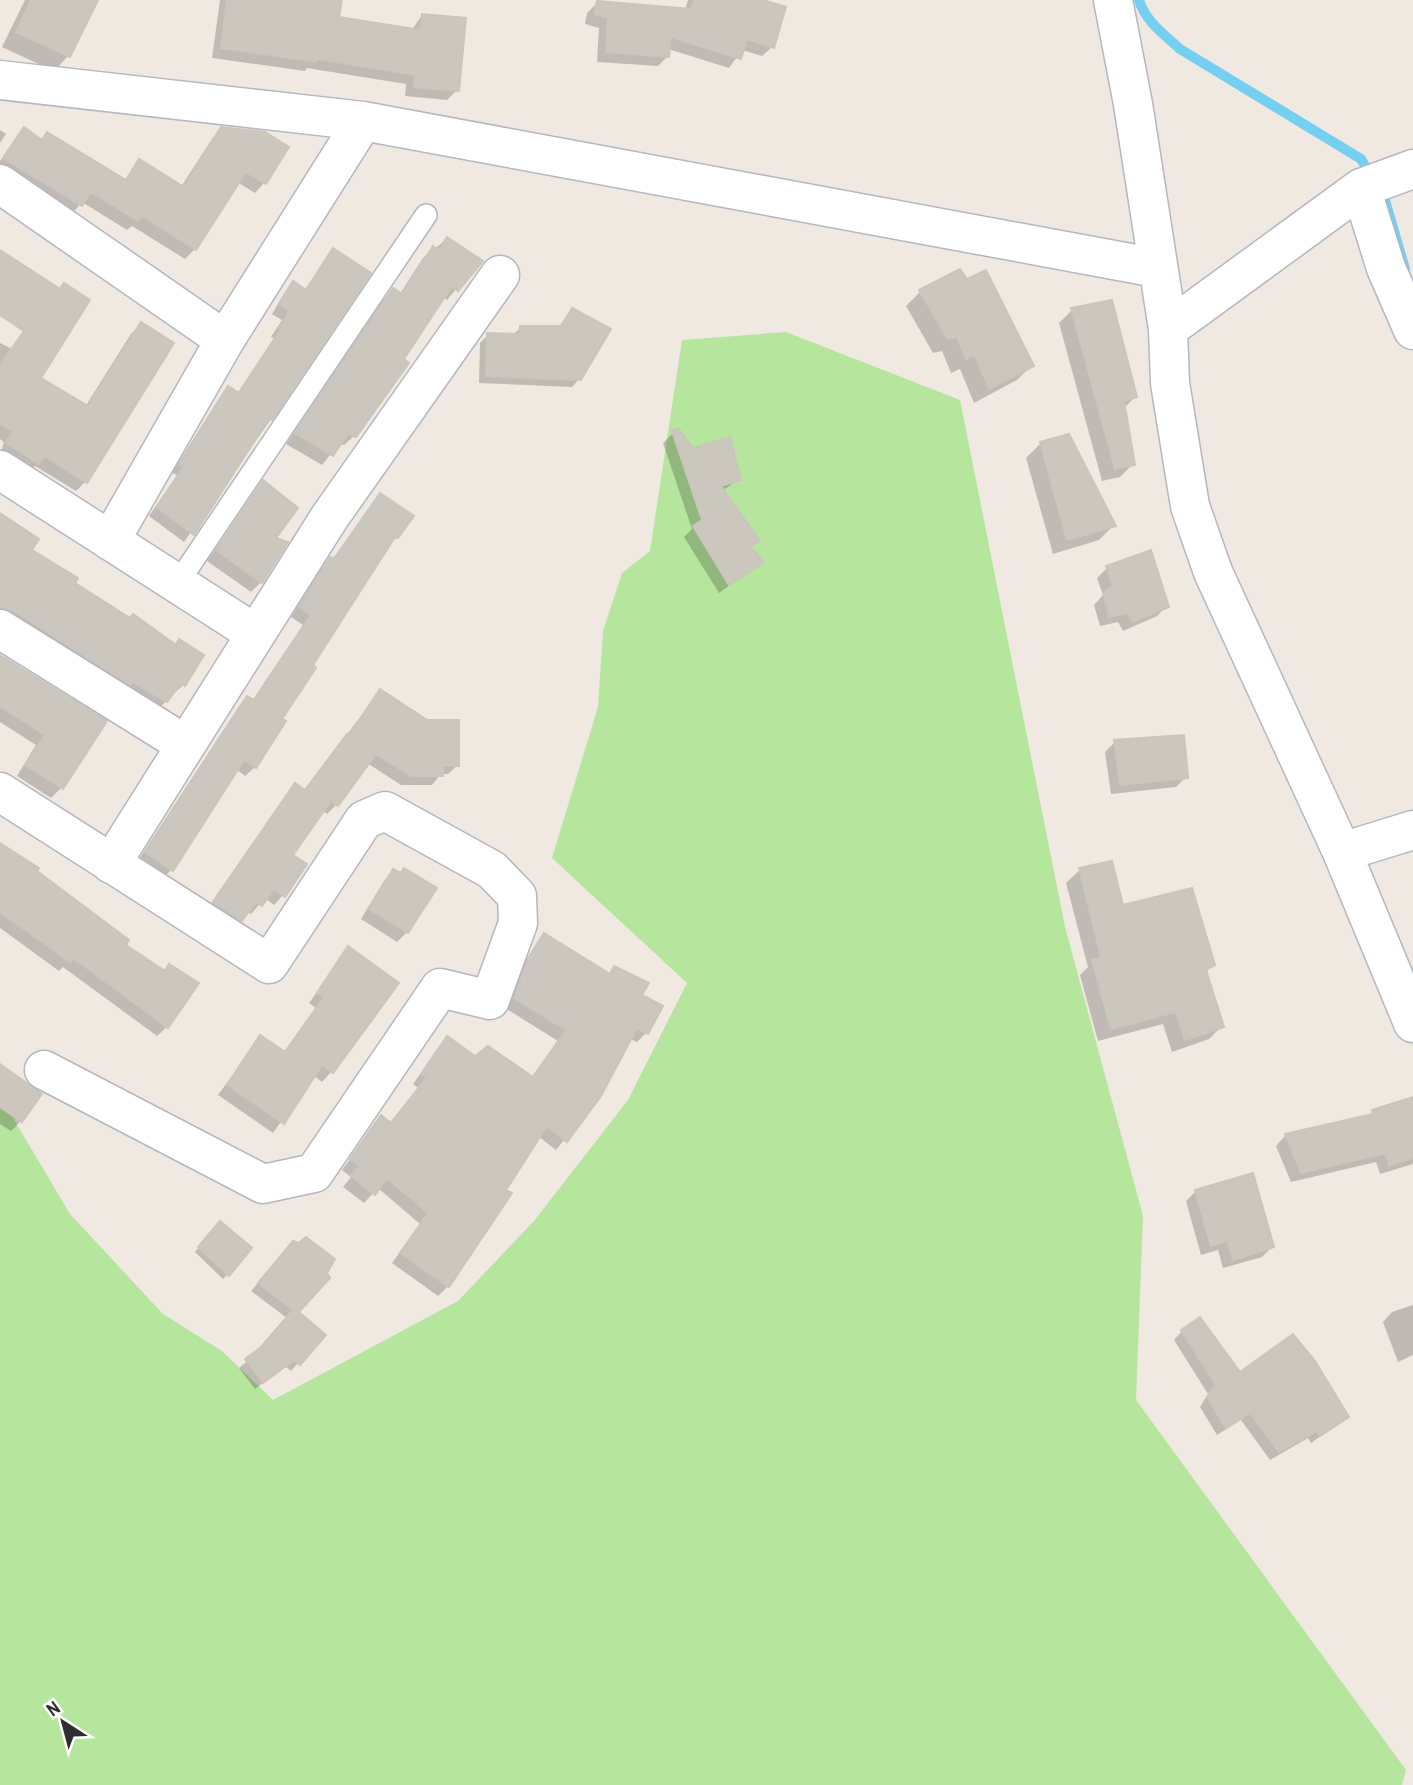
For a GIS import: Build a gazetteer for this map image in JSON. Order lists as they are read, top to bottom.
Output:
{
  "north": "top left"
}
